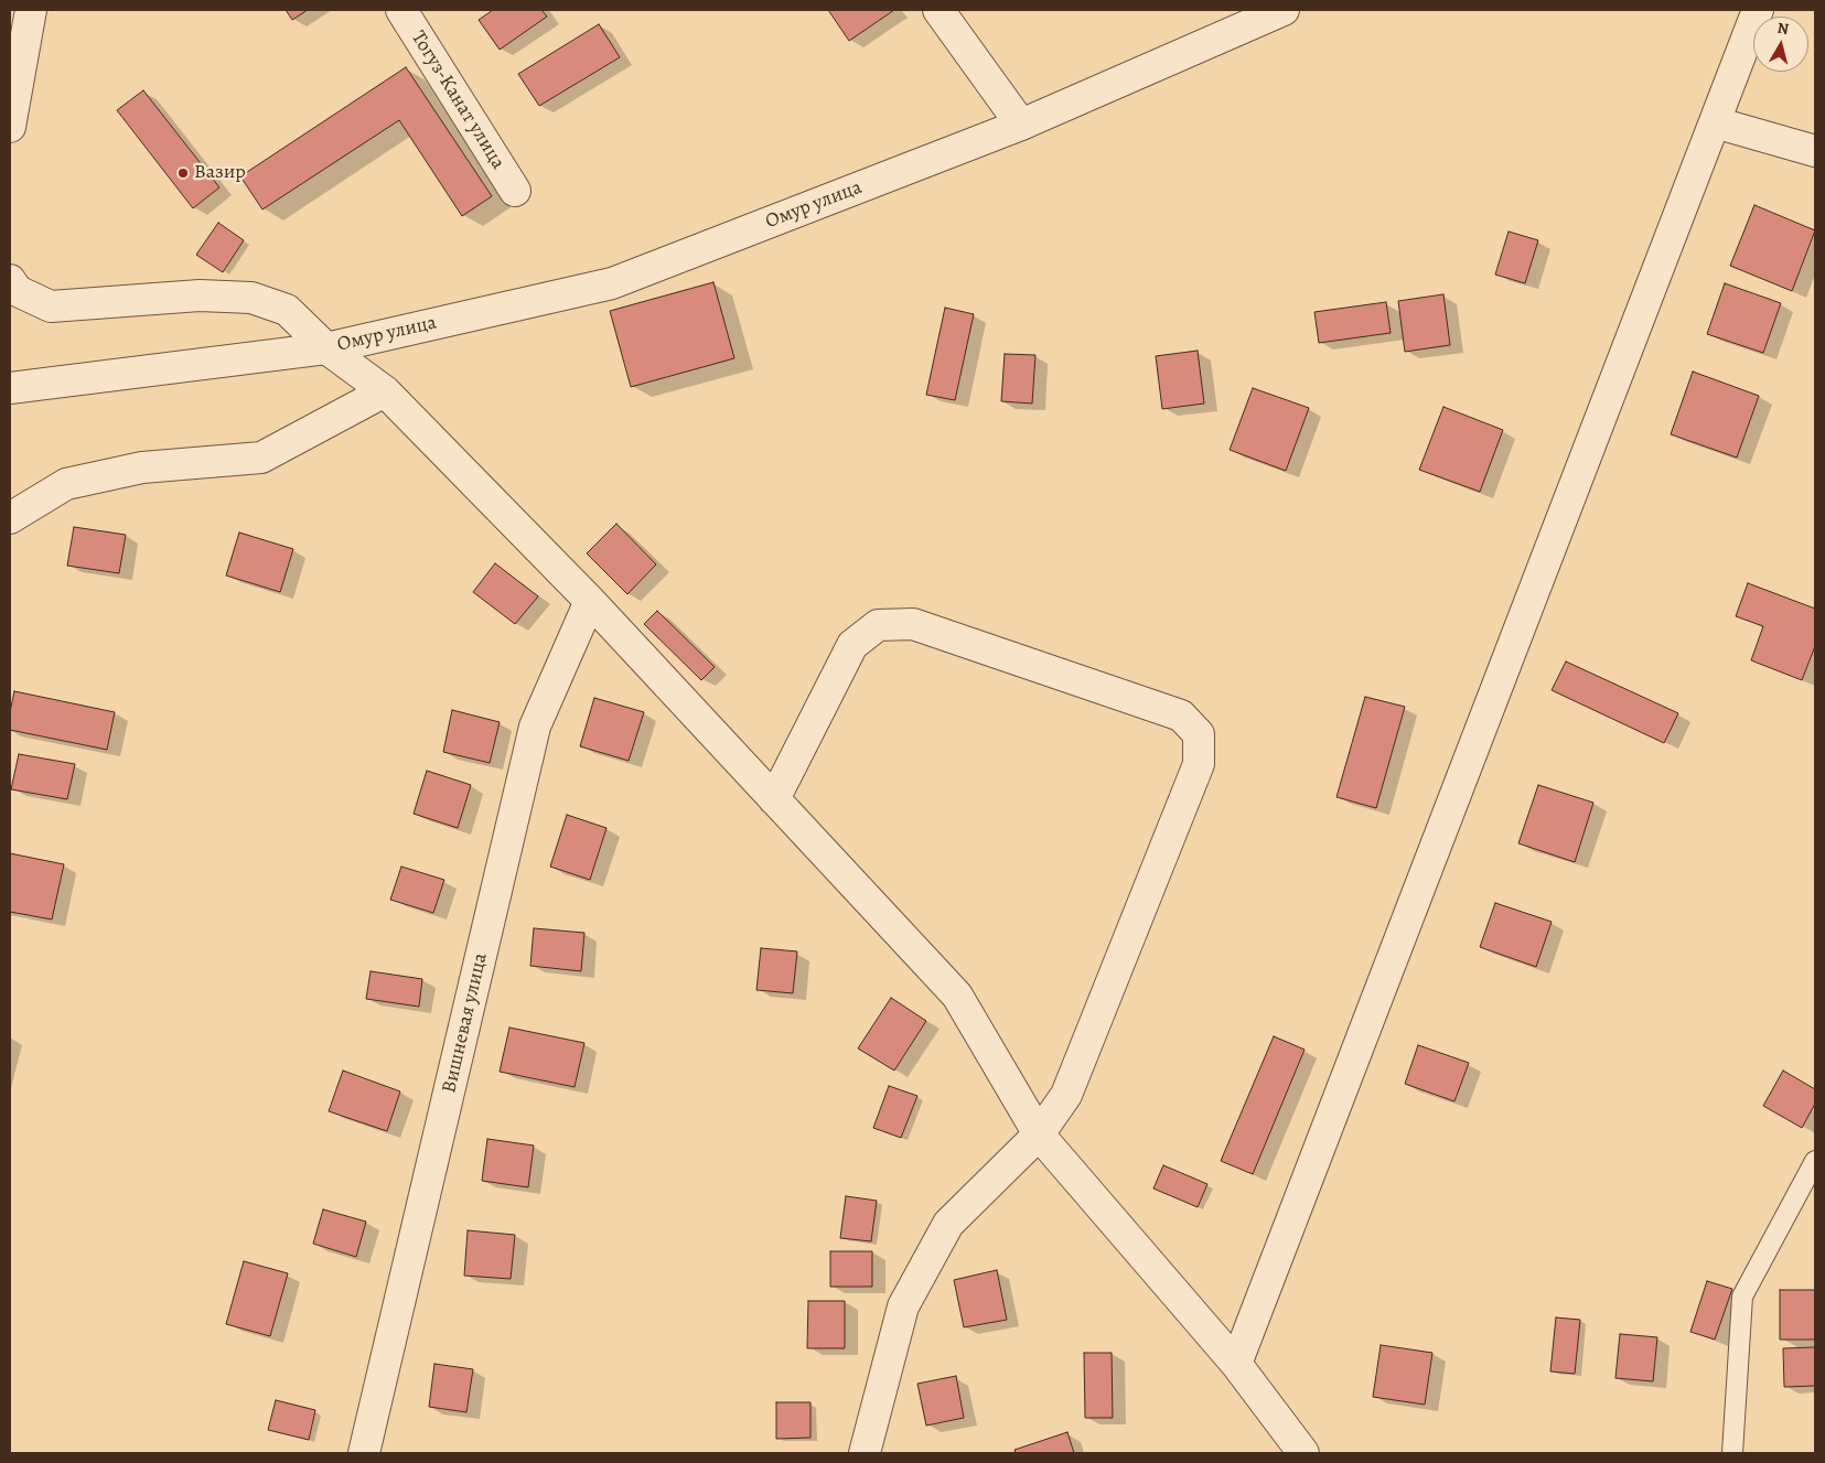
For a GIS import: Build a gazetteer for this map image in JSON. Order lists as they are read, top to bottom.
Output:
{
  "streets": {
    "street": ["Тогуз-Канат улица", "Омур улица", "Вишневая улица"]
  },
  "places": ["Вазир"],
  "north": "top"
}
